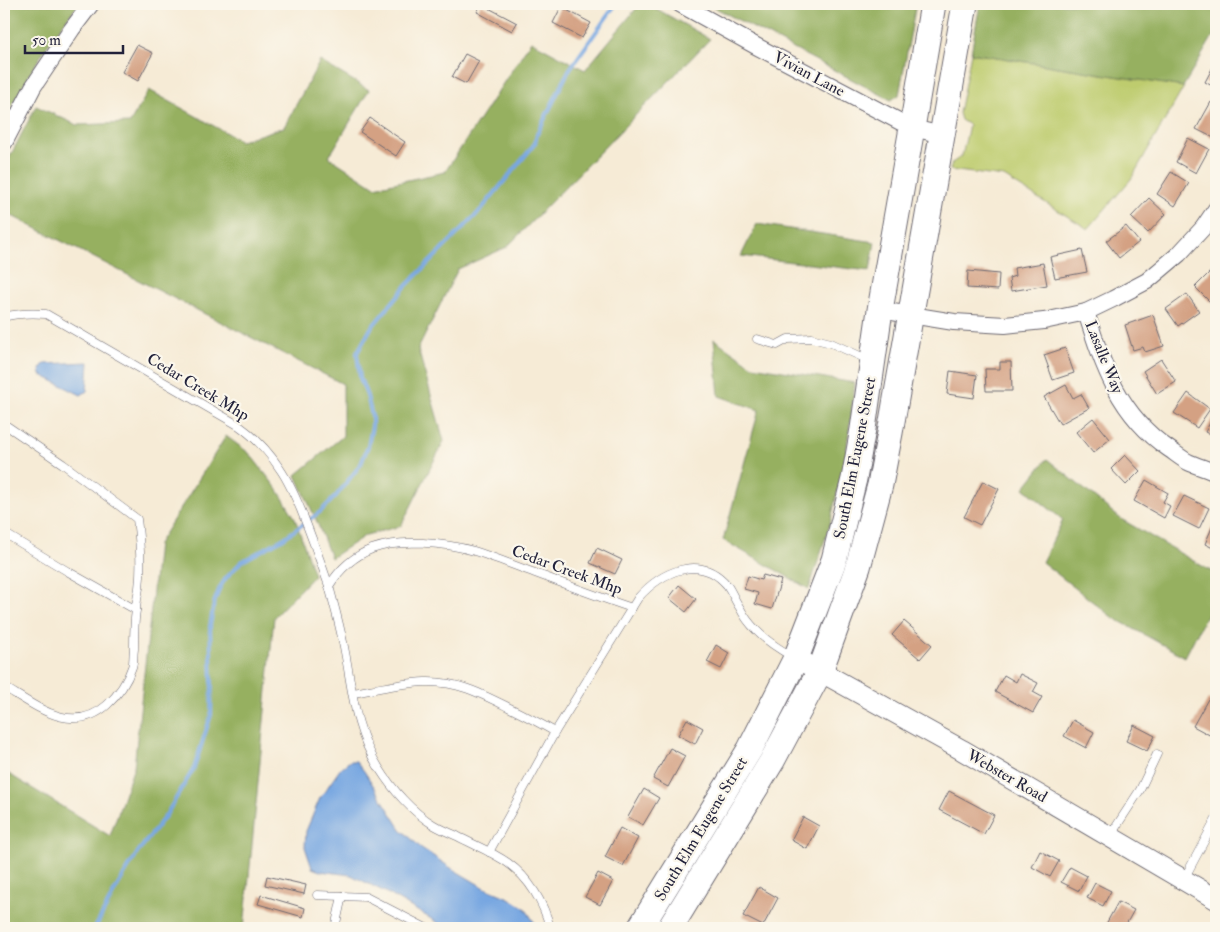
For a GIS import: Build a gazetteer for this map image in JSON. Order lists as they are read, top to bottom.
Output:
{
  "streets": {
    "main road": ["South Elm Eugene Street"],
    "street": ["Vivian Lane", "Lasalle Way", "Webster Road"],
    "lane": ["Cedar Creek Mhp"]
  },
  "crossings": [
    ["Vivian Lane", "South Elm Eugene Street"],
    ["Cedar Creek Mhp", "South Elm Eugene Street"],
    ["Cedar Creek Mhp", "Webster Road"],
    ["South Elm Eugene Street", "Webster Road"]
  ],
  "scale_bar": "50 m"
}
